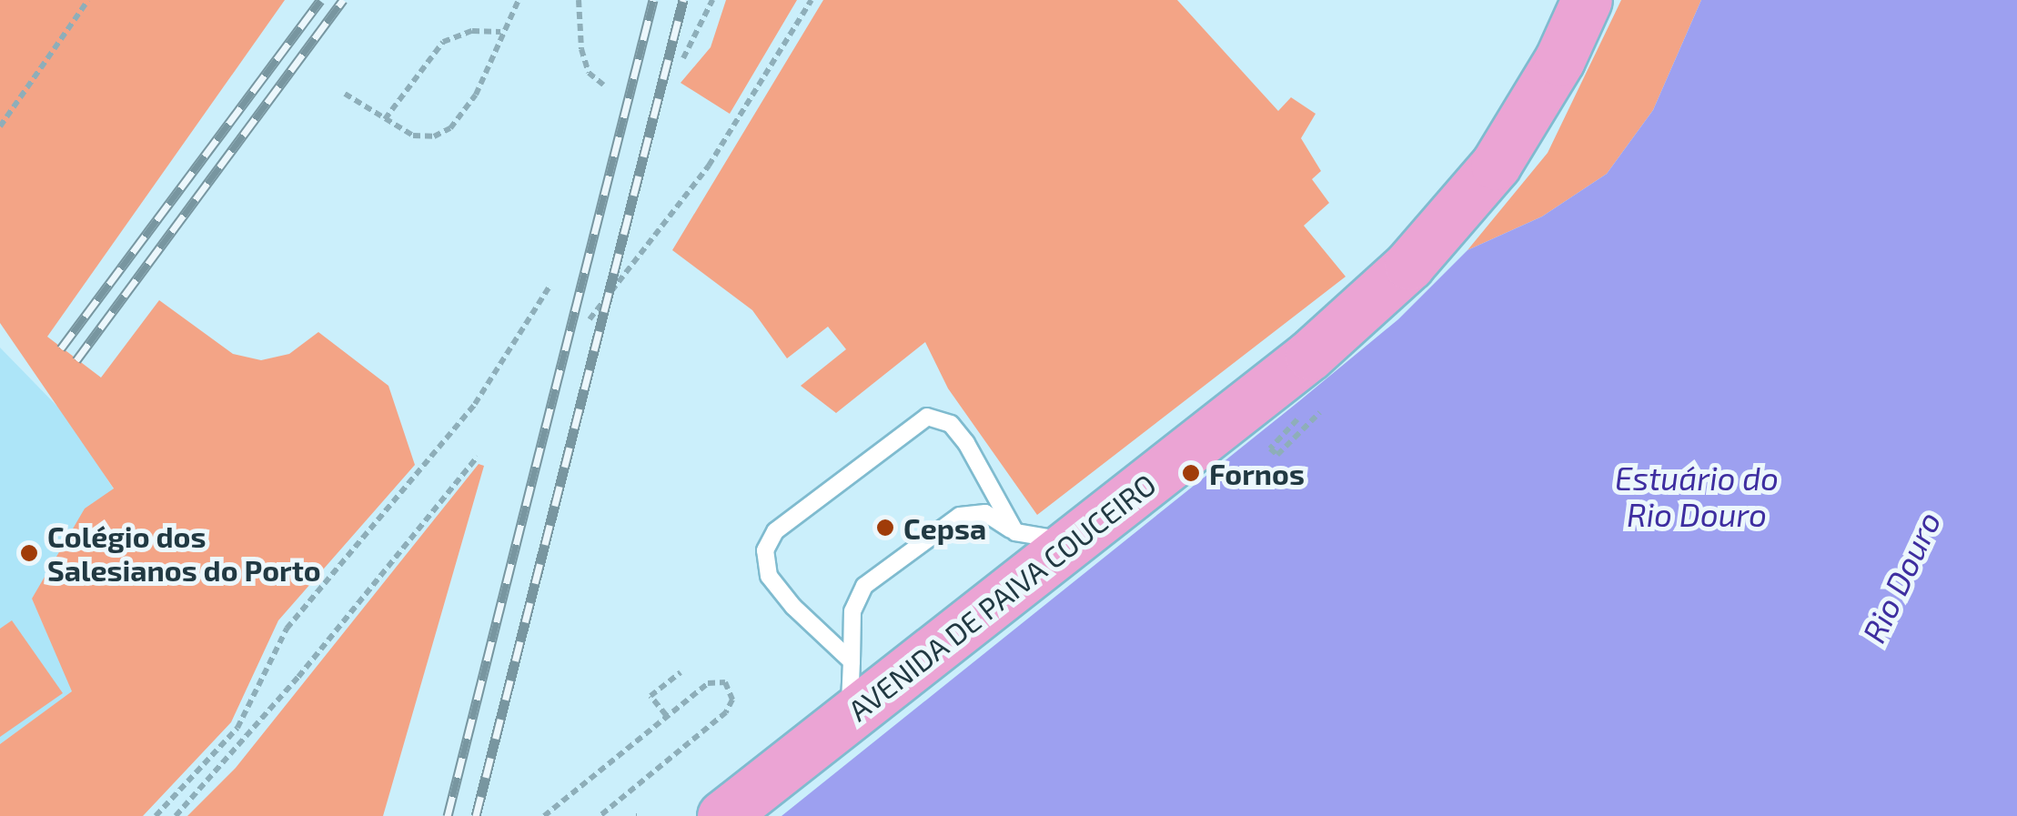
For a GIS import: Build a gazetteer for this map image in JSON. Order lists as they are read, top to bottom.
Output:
{
  "streets": {
    "main road": ["AVENIDA DE PAIVA COUCEIRO"]
  },
  "water": ["Estuário do Rio Douro", "Rio Douro"],
  "places": ["Fornos", "Cepsa", "Colégio dos Salesianos do Porto"]
}
